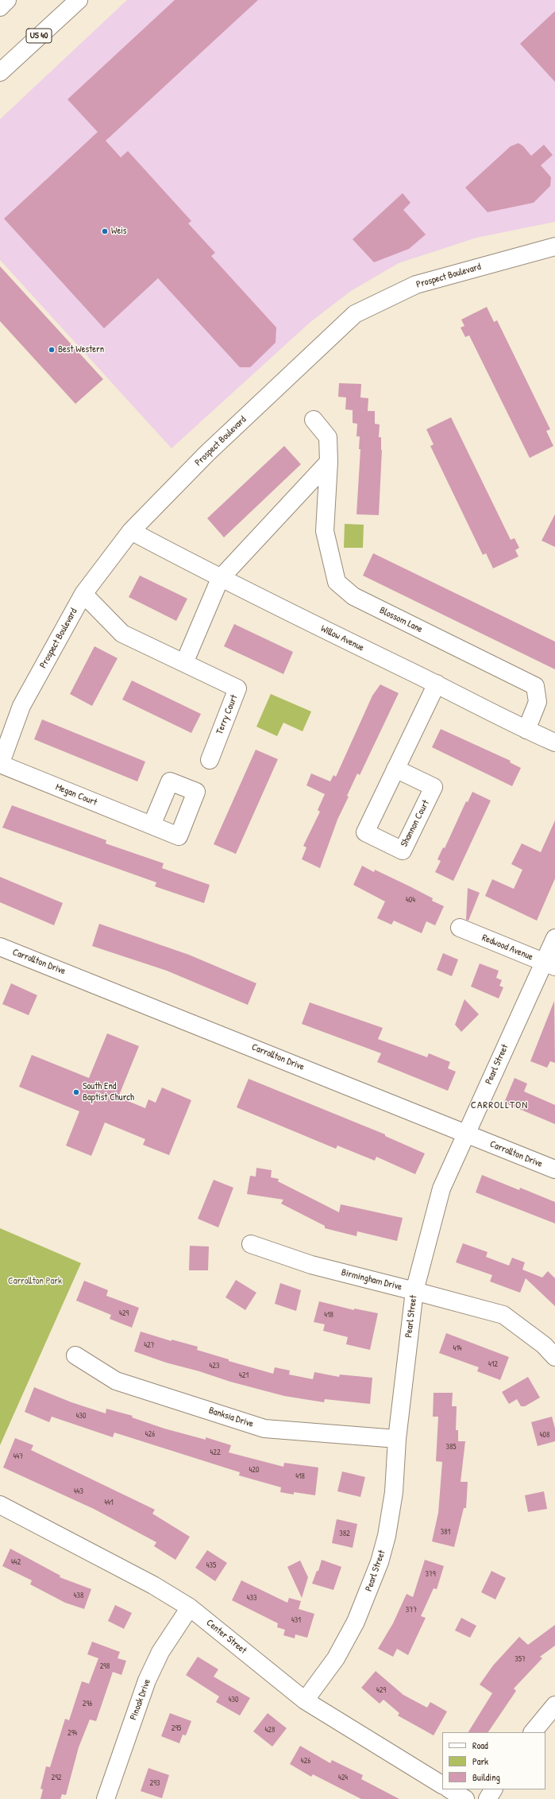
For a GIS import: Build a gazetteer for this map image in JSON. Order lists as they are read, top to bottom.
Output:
{
  "streets": {
    "main road": [
      "US 40",
      "Prospect Boulevard",
      "Blossom Lane",
      "Willow Avenue",
      "Terry Court",
      "Megan Court",
      "Shannon Court",
      "Redwood Avenue",
      "Carrollton Drive",
      "Pearl Street",
      "Birmingham Drive",
      "Banksia Drive",
      "Center Street",
      "Pinoak Drive"
    ]
  },
  "crossings": [
    ["Prospect Boulevard", "Willow Avenue"],
    ["Prospect Boulevard", "Terry Court"],
    ["Prospect Boulevard", "Megan Court"],
    ["Blossom Lane", "Willow Avenue"],
    ["Willow Avenue", "Shannon Court"],
    ["Redwood Avenue", "Pearl Street"],
    ["Carrollton Drive", "Pearl Street"],
    ["Pearl Street", "Birmingham Drive"],
    ["Pearl Street", "Banksia Drive"],
    ["Pearl Street", "Center Street"],
    ["Center Street", "Pinoak Drive"]
  ],
  "districts": ["CARROLLTON"],
  "parks": ["Carrollton Park"],
  "places": ["Weis", "Best Western", "South End Baptist Church"],
  "house_numbers": [
    "404",
    "429",
    "418",
    "427",
    "414",
    "412",
    "423",
    "421",
    "430",
    "426",
    "408",
    "385",
    "422",
    "447",
    "420",
    "418",
    "443",
    "441",
    "381",
    "382",
    "442",
    "435",
    "379",
    "438",
    "433",
    "377",
    "431",
    "357",
    "298",
    "429",
    "430",
    "296",
    "295",
    "428",
    "294",
    "426",
    "292",
    "424",
    "293"
  ],
  "legend": ["Road", "Park", "Building"]
}
